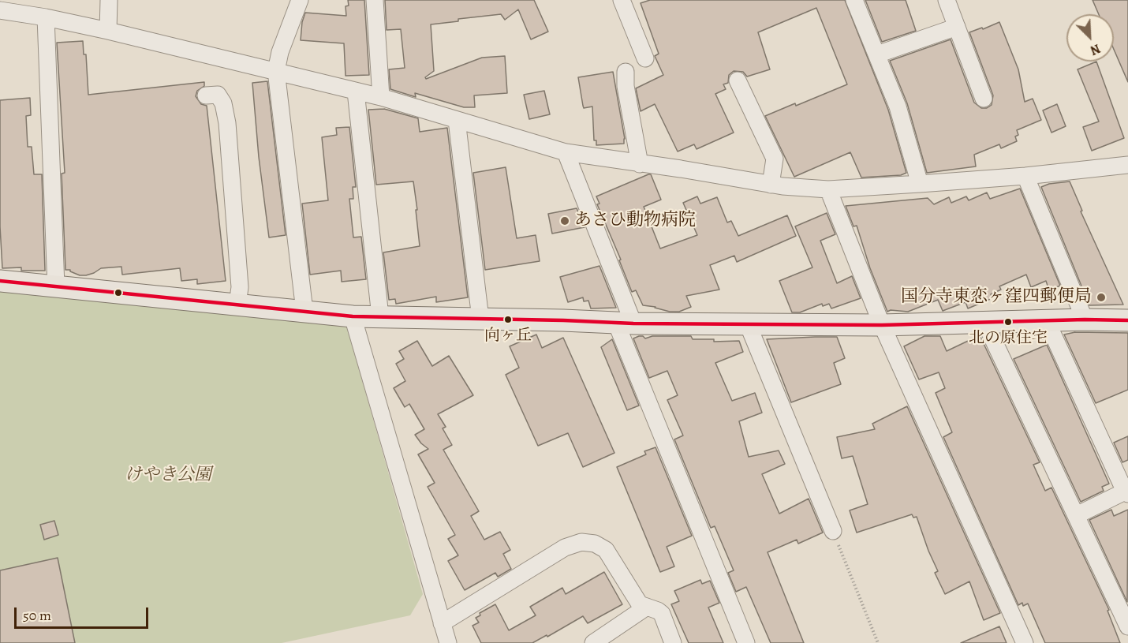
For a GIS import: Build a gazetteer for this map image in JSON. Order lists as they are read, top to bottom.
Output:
{
  "parks": ["けやき公園"],
  "places": [
    "あさひ動物病院",
    "国分寺東恋ヶ窪四郵便局",
    "向ヶ丘",
    "北の原住宅"
  ],
  "scale_bar": "50 m",
  "north": "bottom right"
}
